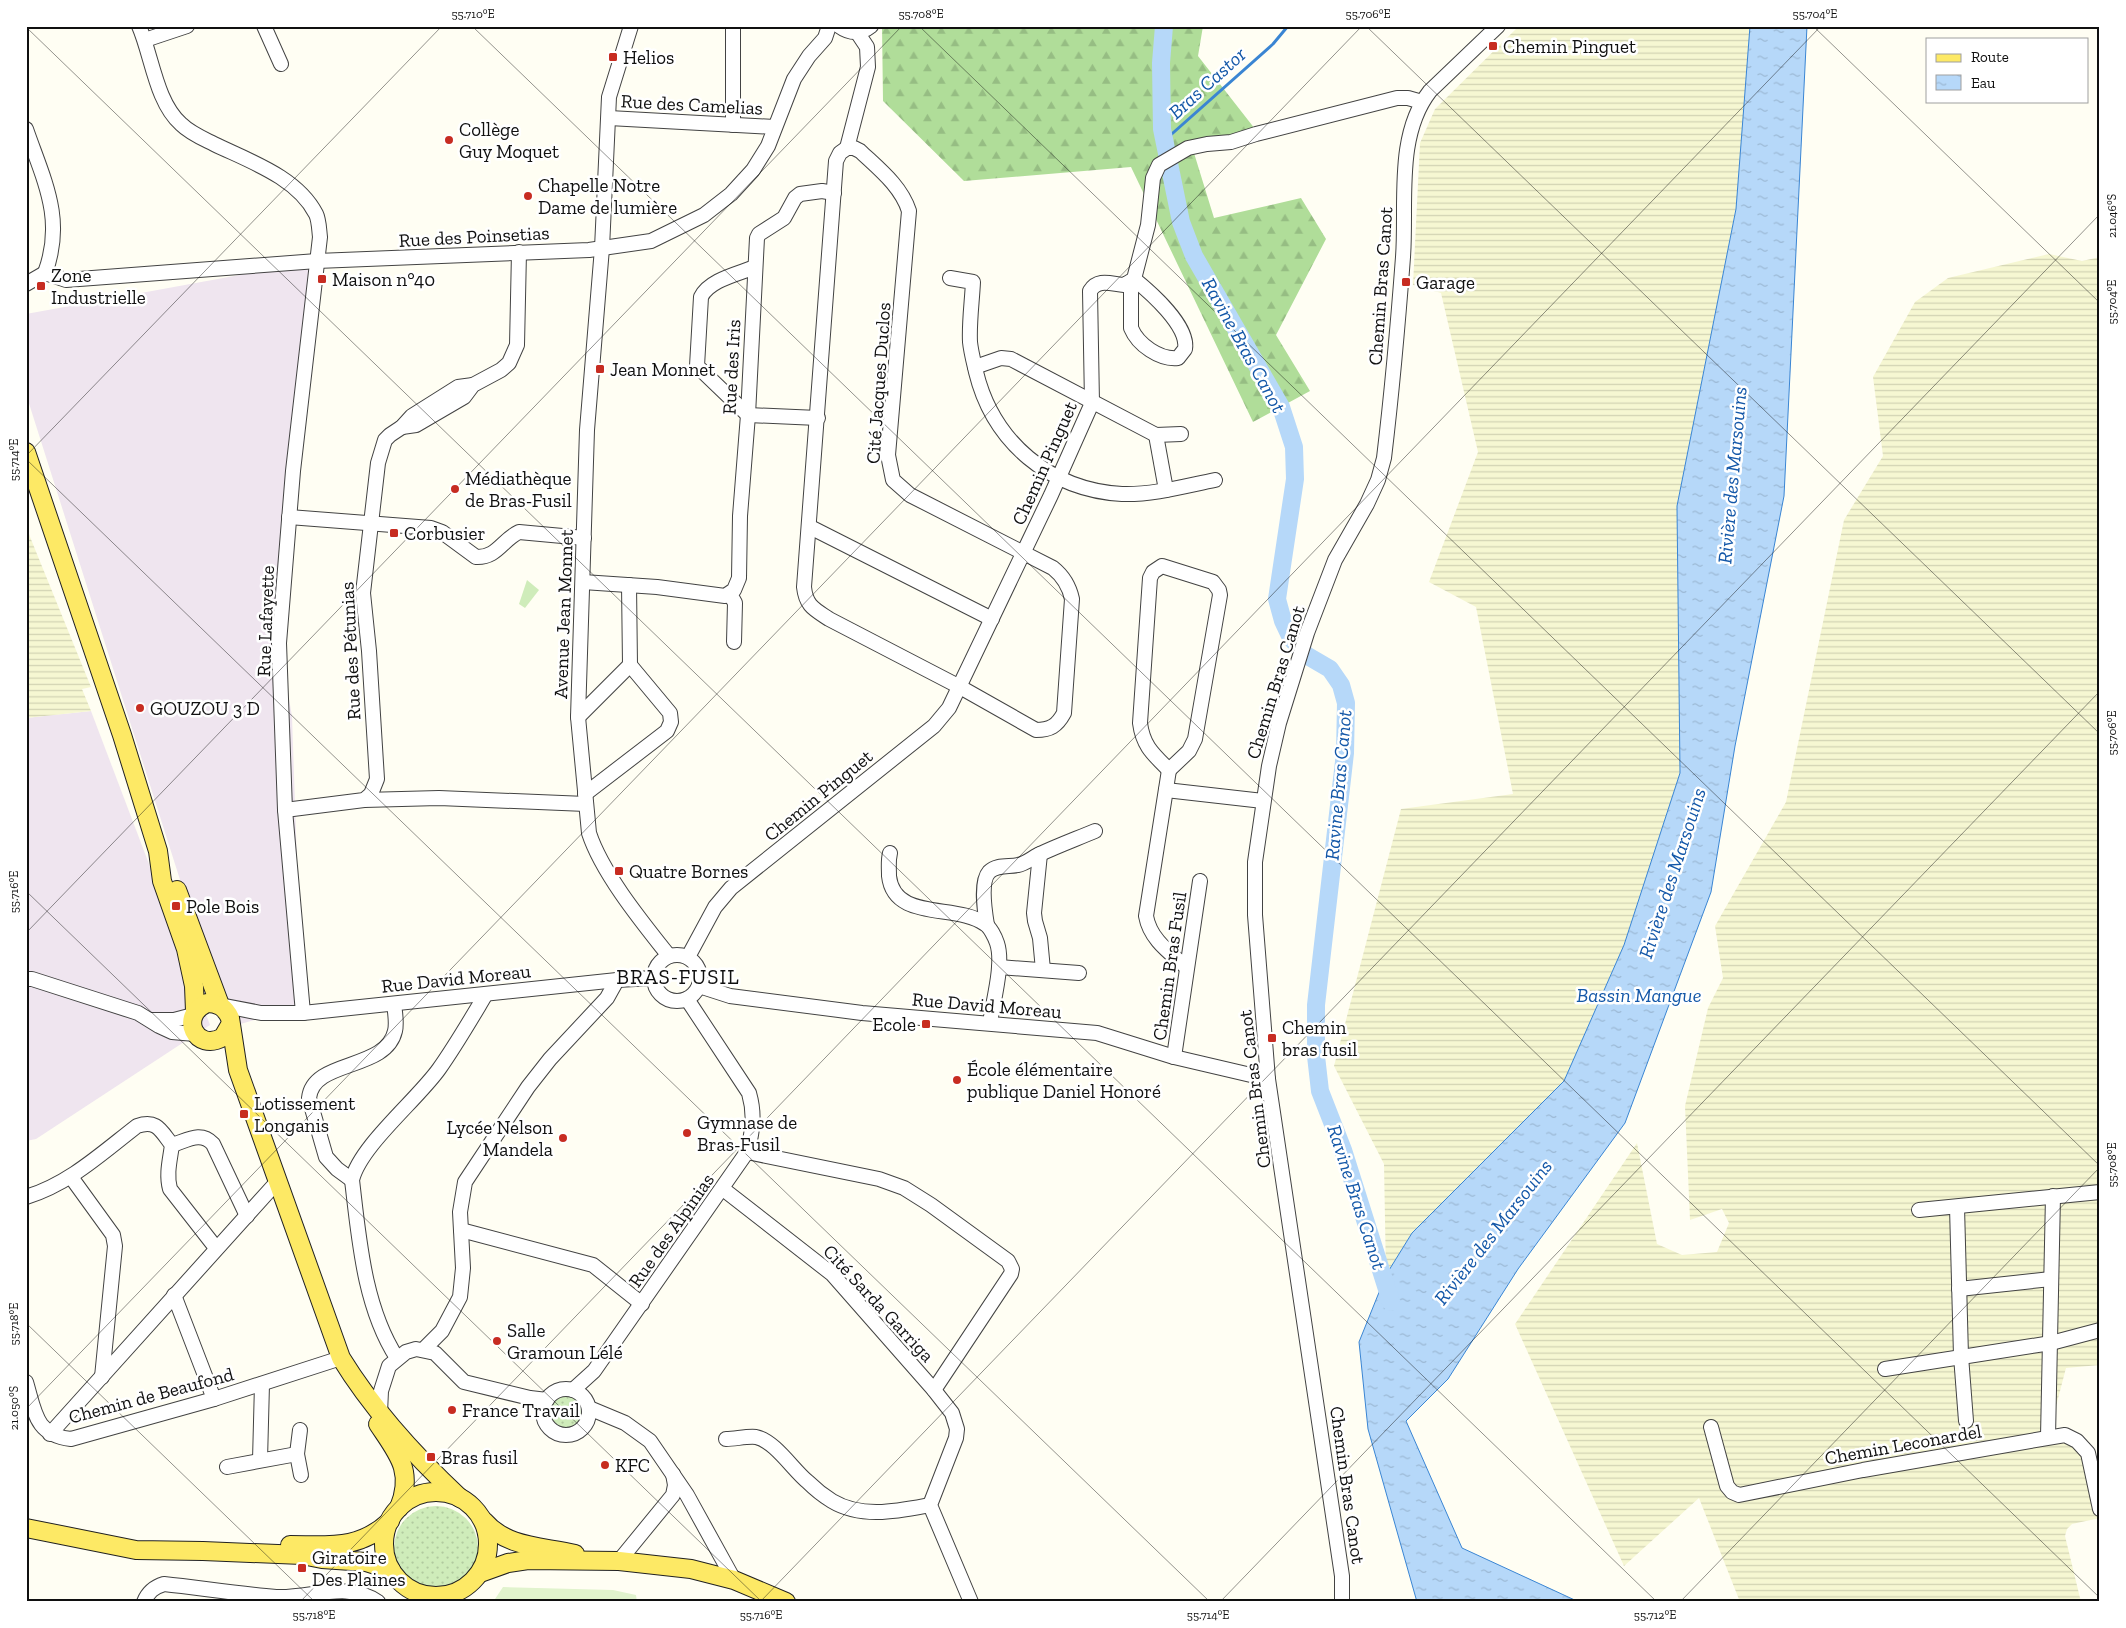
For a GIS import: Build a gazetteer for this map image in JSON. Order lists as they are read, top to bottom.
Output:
{
  "streets": {
    "street": [
      "Rue des Camelias",
      "Rue des Poinsetias",
      "Chemin Bras Canot",
      "Rue des Iris",
      "Cité Jacques Duclos",
      "Chemin Pinguet",
      "Avenue Jean Monnet",
      "Rue Lafayette",
      "Rue des Pétunias",
      "Chemin Bras Fusil",
      "Rue David Moreau",
      "Rue des Alpinias",
      "Cité Sarda Garriga",
      "Chemin de Beaufond",
      "Chemin Leconardel"
    ]
  },
  "crossings": [
    ["Rue des Camelias", "Rue des Poinsetias"],
    ["Rue des Camelias", "Avenue Jean Monnet"],
    ["Rue des Poinsetias", "Cité Jacques Duclos"],
    ["Rue des Poinsetias", "Avenue Jean Monnet"],
    ["Rue des Poinsetias", "Rue Lafayette"],
    ["Rue des Poinsetias", "Rue des Pétunias"],
    ["Chemin Bras Canot", "Rue David Moreau"],
    ["Rue des Iris", "Cité Jacques Duclos"],
    ["Cité Jacques Duclos", "Chemin Pinguet"],
    ["Chemin Pinguet", "Avenue Jean Monnet"],
    ["Chemin Pinguet", "Rue David Moreau"],
    ["Chemin Pinguet", "Rue des Alpinias"],
    ["Avenue Jean Monnet", "Rue David Moreau"],
    ["Avenue Jean Monnet", "Rue des Alpinias"],
    ["Rue Lafayette", "Rue David Moreau"],
    ["Chemin Bras Fusil", "Rue David Moreau"],
    ["Rue David Moreau", "Rue des Alpinias"],
    ["Rue des Alpinias", "Cité Sarda Garriga"]
  ],
  "districts": ["BRAS-FUSIL"],
  "water": [
    "Bras Castor",
    "Ravine Bras Canot",
    "Rivière des Marsouins",
    "Bassin Mangue"
  ],
  "places": {
    "transit": [
      "Chemin Pinguet",
      "Helios",
      "Maison n°40",
      "Garage",
      "Zone Industrielle",
      "Jean Monnet",
      "Corbusier",
      "Quatre Bornes",
      "Pole Bois",
      "Ecole",
      "Chemin bras fusil",
      "Lotissement Longanis",
      "Bras fusil",
      "Giratoire Des Plaines"
    ],
    "other": [
      "Collège Guy Moquet",
      "Chapelle Notre Dame de lumière",
      "Médiathèque de Bras-Fusil",
      "GOUZOU 3 D",
      "École élémentaire publique Daniel Honoré",
      "Gymnase de Bras-Fusil",
      "Lycée Nelson Mandela",
      "Salle Gramoun Lélé",
      "France Travail",
      "KFC"
    ]
  },
  "legend": ["Route", "Eau"],
  "coordinates": [
    "55.710°E",
    "55.708°E",
    "55.706°E",
    "55.704°E",
    "21.046°S",
    "55.714°E",
    "55.716°E",
    "55.718°E",
    "21.050°S",
    "55.712°E"
  ]
}
